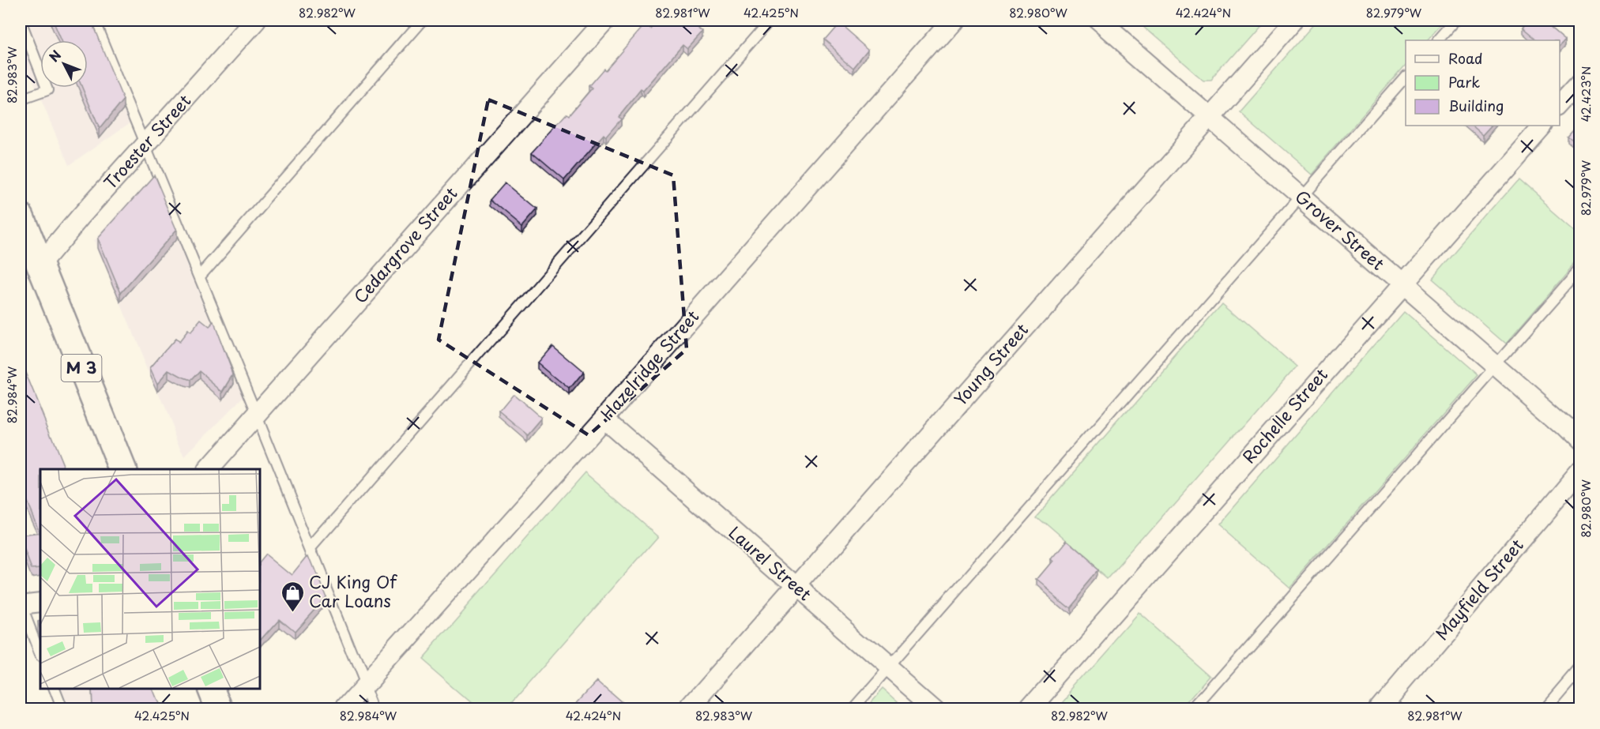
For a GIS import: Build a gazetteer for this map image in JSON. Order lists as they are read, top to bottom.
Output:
{
  "streets": {
    "main road": ["M 3"],
    "street": [
      "Troester Street",
      "Grover Street",
      "Cedargrove Street",
      "Young Street",
      "Hazelridge Street",
      "Rochelle Street",
      "Laurel Street",
      "Mayfield Street"
    ]
  },
  "crossings": [
    ["Troester Street", "M 3"],
    ["Grover Street", "Young Street"],
    ["Grover Street", "Rochelle Street"],
    ["Young Street", "Laurel Street"],
    ["Hazelridge Street", "Laurel Street"]
  ],
  "places": {
    "shop": ["CJ King Of Car Loans"]
  },
  "legend": ["Road", "Park", "Building"],
  "north": "top left",
  "coordinates": [
    "82.982°W",
    "82.981°W",
    "42.425°N",
    "82.980°W",
    "42.424°N",
    "82.979°W",
    "82.983°W",
    "42.423°N",
    "82.984°W"
  ]
}
